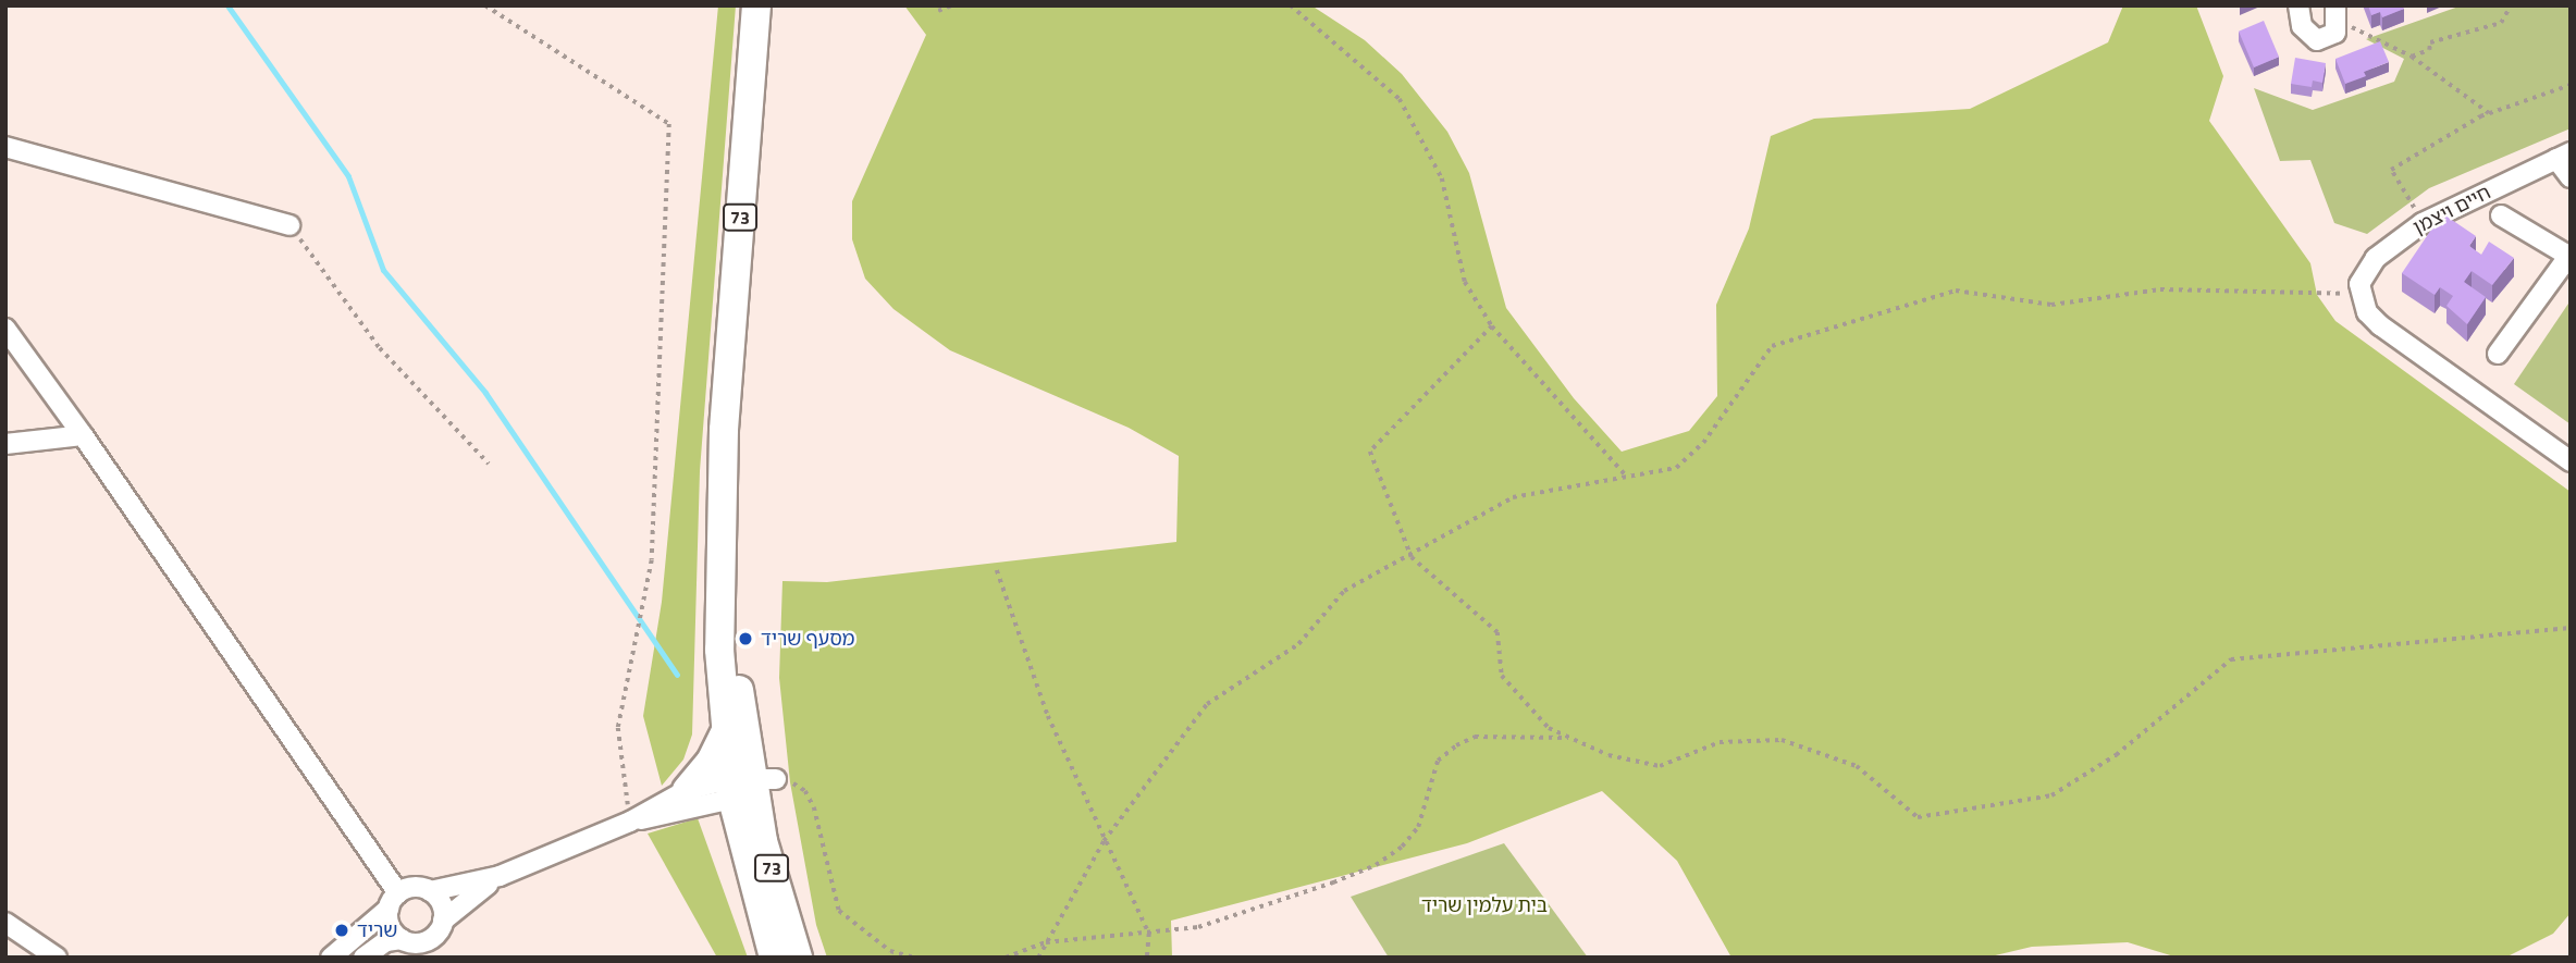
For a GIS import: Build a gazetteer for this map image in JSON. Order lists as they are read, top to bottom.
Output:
{
  "streets": {
    "highway": ["73"],
    "street": ["חיים ויצמן"]
  },
  "parks": ["בית עלמין שריד"],
  "places": ["מסעף שריד", "שריד"]
}
